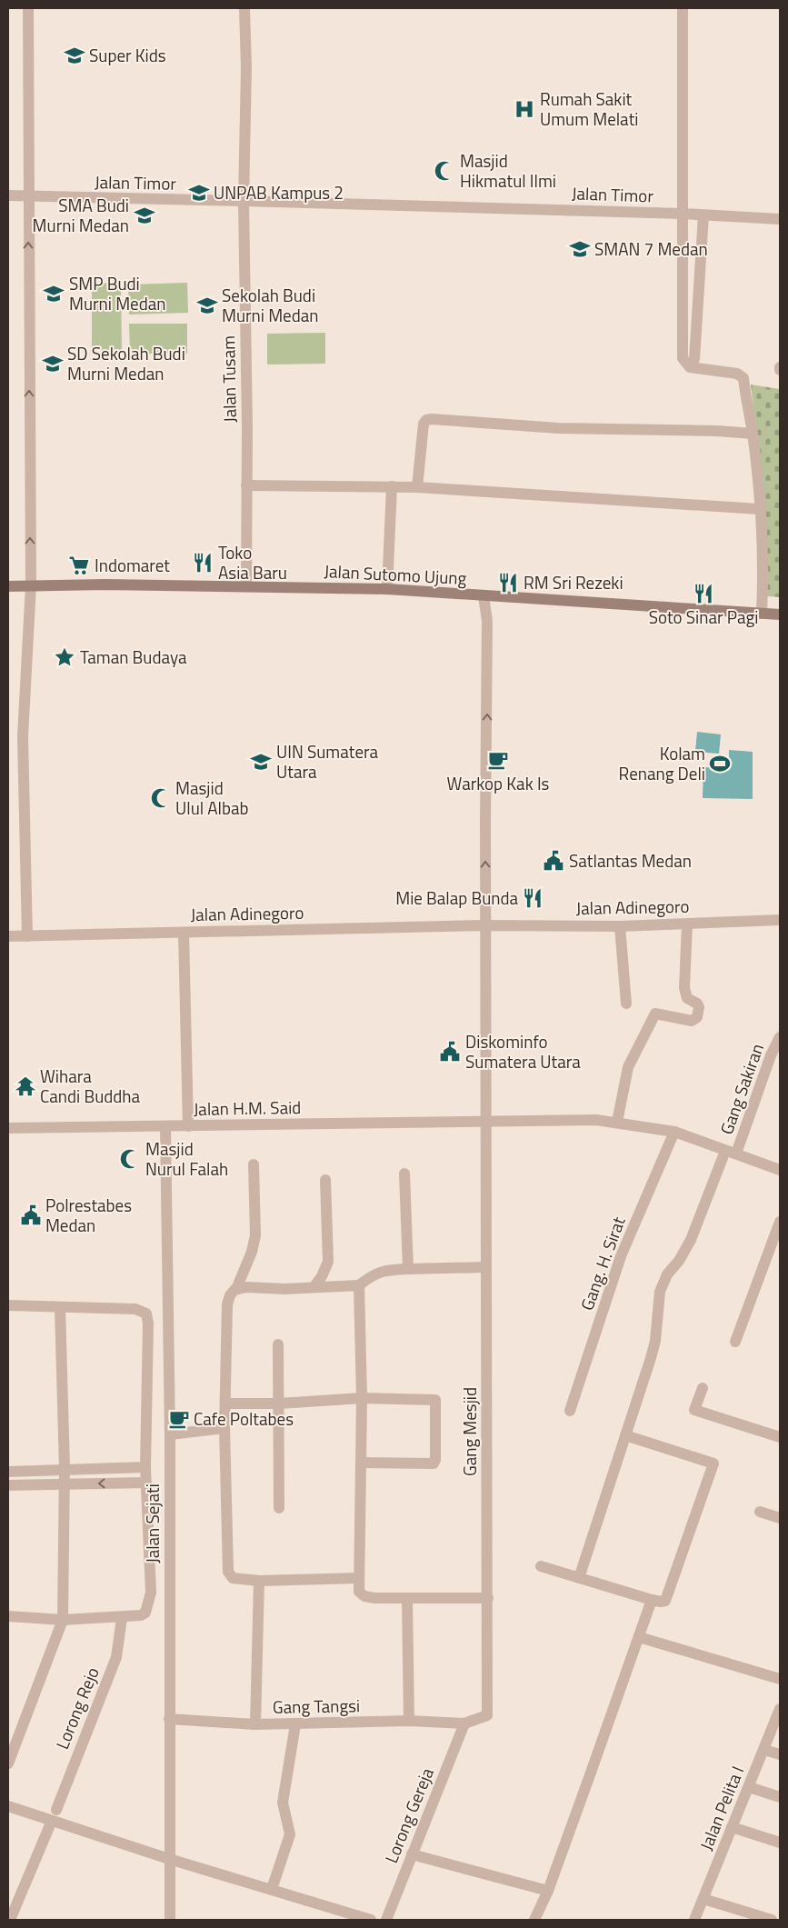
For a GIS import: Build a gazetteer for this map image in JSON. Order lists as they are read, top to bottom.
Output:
{
  "streets": {
    "main road": ["Jalan Sutomo Ujung"],
    "street": [
      "Jalan Timor",
      "Jalan Tusam",
      "Jalan Adinegoro",
      "Gang Sakiran",
      "Jalan H.M. Said",
      "Gang. H. Sirat",
      "Gang Mesjid",
      "Jalan Sejati",
      "Gang Tangsi",
      "Lorong Rejo",
      "Jalan Pelita I",
      "Lorong Gereja"
    ]
  },
  "crossings": [
    ["Jalan Timor", "Jalan Tusam"],
    ["Jalan Tusam", "Jalan Sutomo Ujung"],
    ["Jalan Adinegoro", "Gang Mesjid"],
    ["Gang Sakiran", "Jalan H.M. Said"],
    ["Jalan H.M. Said", "Gang. H. Sirat"],
    ["Jalan H.M. Said", "Gang Mesjid"],
    ["Jalan H.M. Said", "Jalan Sejati"],
    ["Gang Mesjid", "Gang Tangsi"],
    ["Gang Mesjid", "Lorong Gereja"],
    ["Jalan Sejati", "Gang Tangsi"],
    ["Gang Tangsi", "Lorong Gereja"]
  ],
  "places": {
    "school or university": [
      "Super Kids",
      "UNPAB Kampus 2",
      "SMA Budi Murni Medan",
      "SMAN 7 Medan",
      "SMP Budi Murni Medan",
      "Sekolah Budi Murni Medan",
      "SD Sekolah Budi Murni Medan",
      "UIN Sumatera Utara"
    ],
    "hospital": ["Rumah Sakit Umum Melati"],
    "mosque": ["Masjid Hikmatul Ilmi", "Masjid Ulul Albab", "Masjid Nurul Falah"],
    "restaurant": [
      "Toko Asia Baru",
      "RM Sri Rezeki",
      "Soto Sinar Pagi",
      "Mie Balap Bunda"
    ],
    "supermarket": ["Indomaret"],
    "place": ["Taman Budaya"],
    "cafe": ["Warkop Kak Is", "Cafe Poltabes"],
    "sports": ["Kolam Renang Deli"],
    "public building": ["Satlantas Medan", "Diskominfo Sumatera Utara", "Polrestabes Medan"],
    "temple": ["Wihara Candi Buddha"]
  }
}
